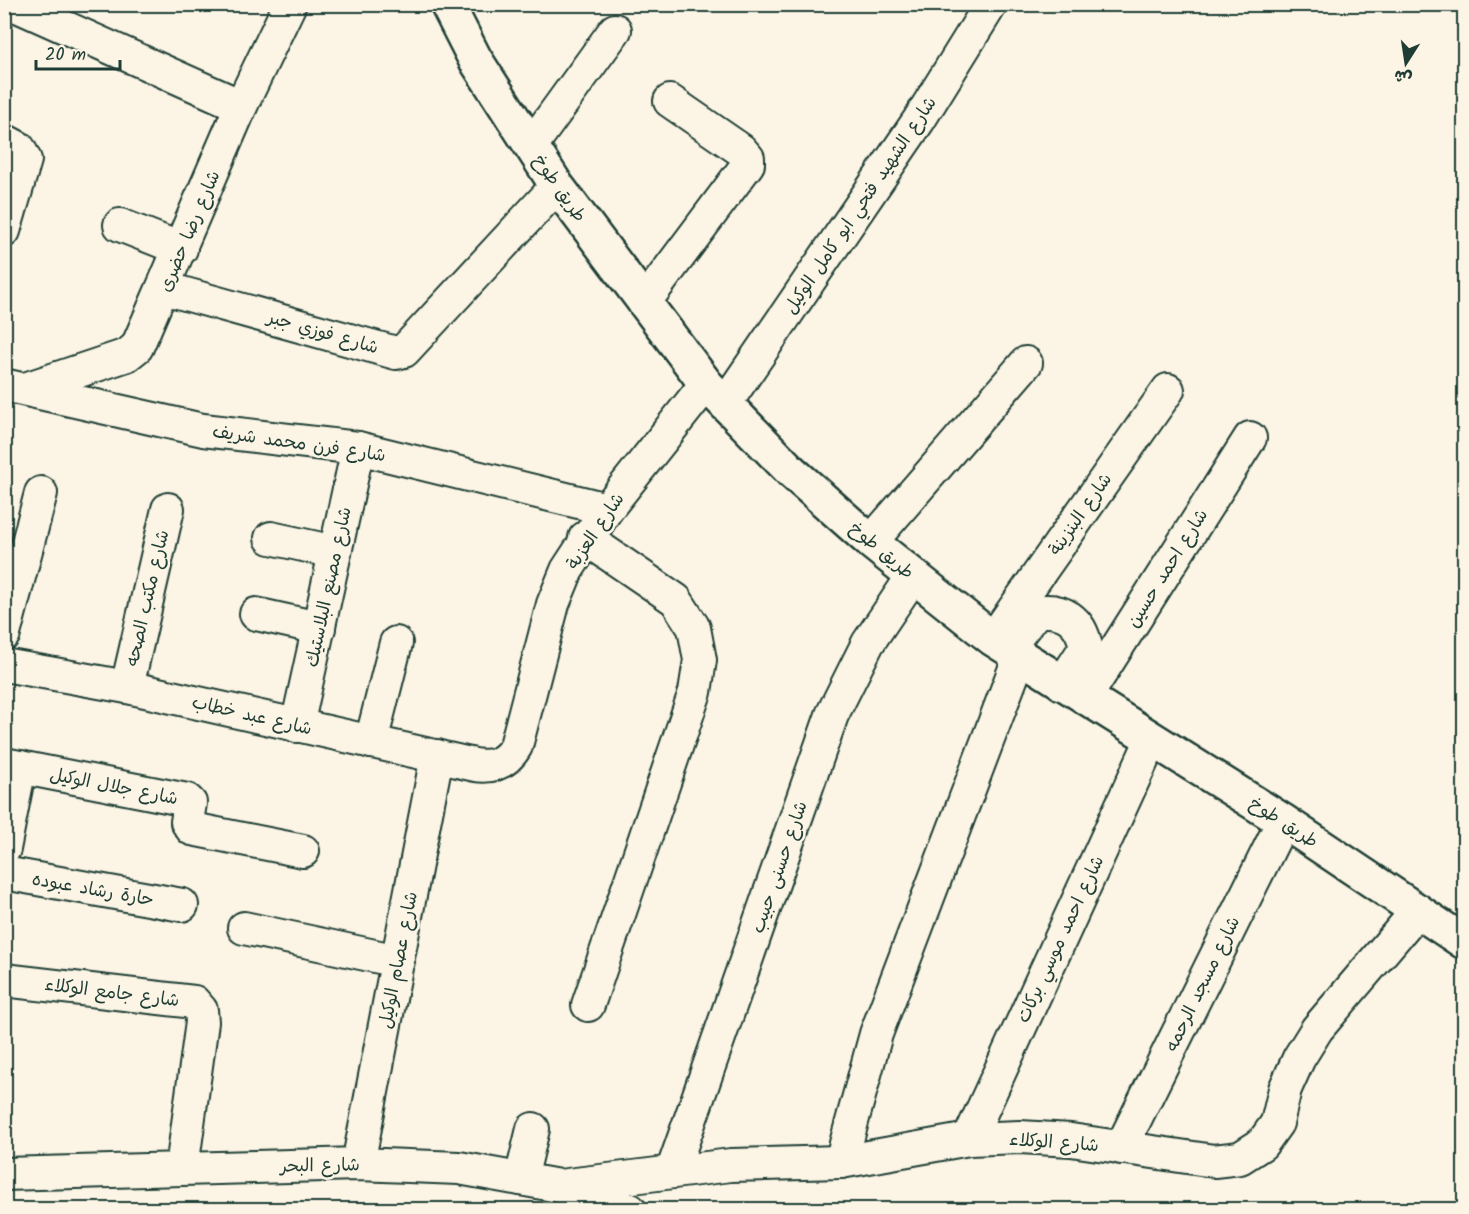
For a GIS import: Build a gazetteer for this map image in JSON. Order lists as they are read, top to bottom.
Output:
{
  "streets": {
    "main road": ["طريق طوخ"],
    "street": [
      "شارع الشهيد فتحي ابو كامل الوكيل",
      "شارع رضا حضرى",
      "شارع فوزي جبر",
      "شارع فرن محمد شريف",
      "شارع البنزينة",
      "شارع العزبة",
      "شارع احمد حسين",
      "شارع مصنع البلاستيك",
      "شارع مكتب الصحه",
      "شارع عبد خطاب",
      "شارع جلال الوكيل",
      "شارع حسنى حبيب",
      "حارة رشاد عبوده",
      "شارع احمد موسي بركات",
      "شارع عصام الوكيل",
      "شارع مسجد الرحمه",
      "شارع جامع الوكلاء",
      "شارع الوكلاء",
      "شارع البحر"
    ]
  },
  "crossings": [
    ["طريق طوخ", "شارع الشهيد فتحي ابو كامل الوكيل"],
    ["طريق طوخ", "شارع فوزي جبر"],
    ["طريق طوخ", "شارع البنزينة"],
    ["طريق طوخ", "شارع العزبة"],
    ["طريق طوخ", "شارع احمد حسين"],
    ["طريق طوخ", "شارع حسنى حبيب"],
    ["طريق طوخ", "شارع احمد موسي بركات"],
    ["طريق طوخ", "شارع مسجد الرحمه"],
    ["طريق طوخ", "شارع الوكلاء"],
    ["شارع الشهيد فتحي ابو كامل الوكيل", "شارع العزبة"],
    ["شارع رضا حضرى", "شارع فوزي جبر"],
    ["شارع رضا حضرى", "شارع فرن محمد شريف"],
    ["شارع فرن محمد شريف", "شارع العزبة"],
    ["شارع فرن محمد شريف", "شارع مصنع البلاستيك"],
    ["شارع العزبة", "شارع عبد خطاب"],
    ["شارع مصنع البلاستيك", "شارع عبد خطاب"],
    ["شارع مكتب الصحه", "شارع عبد خطاب"],
    ["شارع عبد خطاب", "شارع عصام الوكيل"],
    ["شارع حسنى حبيب", "شارع الوكلاء"],
    ["شارع احمد موسي بركات", "شارع الوكلاء"],
    ["شارع عصام الوكيل", "شارع البحر"],
    ["شارع مسجد الرحمه", "شارع الوكلاء"],
    ["شارع جامع الوكلاء", "شارع البحر"],
    ["شارع الوكلاء", "شارع البحر"]
  ],
  "scale_bar": "20 m",
  "north": "bottom"
}
